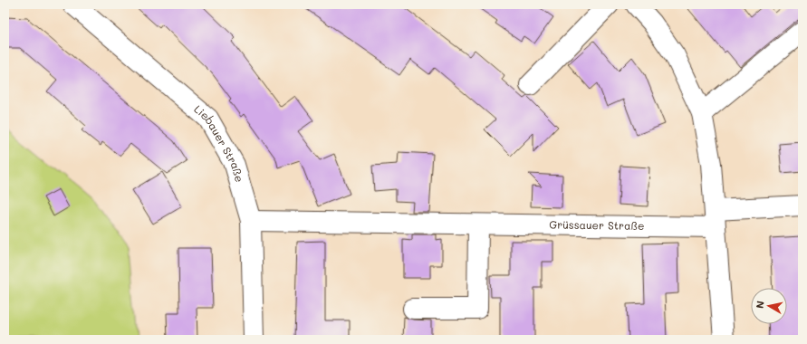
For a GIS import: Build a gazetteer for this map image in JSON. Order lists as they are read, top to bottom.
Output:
{
  "streets": {
    "street": ["Liebauer Straße", "Grüssauer Straße"]
  },
  "crossings": [
    ["Liebauer Straße", "Grüssauer Straße"]
  ],
  "north": "left"
}
